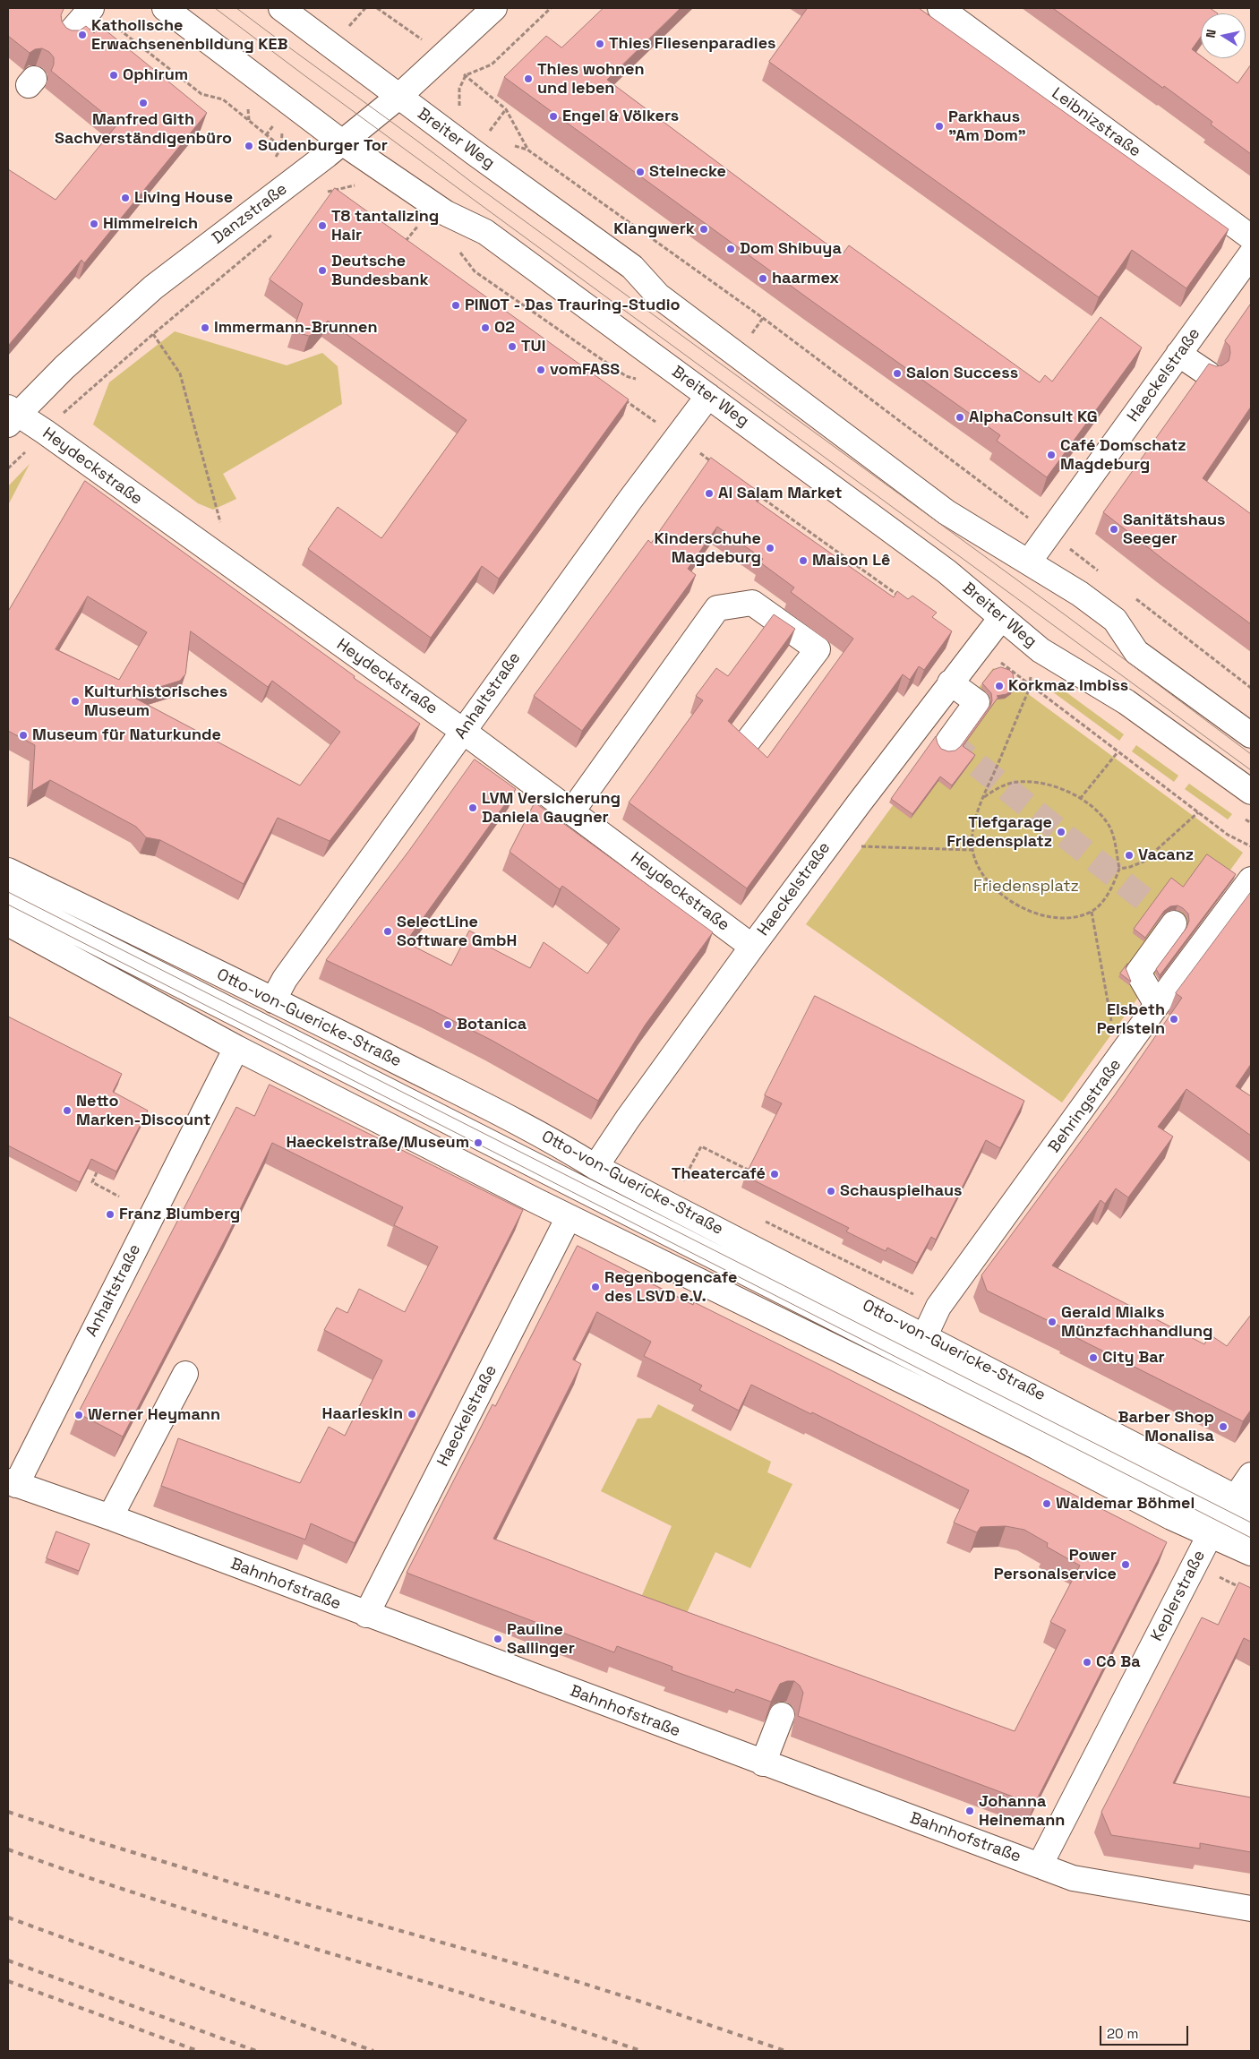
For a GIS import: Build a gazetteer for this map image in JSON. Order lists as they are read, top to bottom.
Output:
{
  "streets": {
    "street": [
      "Leibnizstraße",
      "Breiter Weg",
      "Danzstraße",
      "Haeckelstraße",
      "Heydeckstraße",
      "Anhaltstraße",
      "Otto-von-Guericke-Straße",
      "Behringstraße",
      "Bahnhofstraße",
      "Keplerstraße"
    ]
  },
  "crossings": [
    ["Breiter Weg", "Danzstraße"],
    ["Breiter Weg", "Haeckelstraße"],
    ["Breiter Weg", "Anhaltstraße"],
    ["Danzstraße", "Heydeckstraße"],
    ["Haeckelstraße", "Heydeckstraße"],
    ["Haeckelstraße", "Otto-von-Guericke-Straße"],
    ["Haeckelstraße", "Bahnhofstraße"],
    ["Heydeckstraße", "Anhaltstraße"],
    ["Anhaltstraße", "Otto-von-Guericke-Straße"],
    ["Anhaltstraße", "Bahnhofstraße"],
    ["Otto-von-Guericke-Straße", "Behringstraße"],
    ["Otto-von-Guericke-Straße", "Keplerstraße"],
    ["Bahnhofstraße", "Keplerstraße"]
  ],
  "parks": ["Friedensplatz"],
  "places": [
    "Katholische Erwachsenenbildung KEB",
    "Thies Fliesenparadies",
    "Ophirum",
    "Thies wohnen und leben",
    "Manfred Gith Sachverständigenbüro",
    "Engel & Völkers",
    "Parkhaus \"Am Dom\"",
    "Sudenburger Tor",
    "Steinecke",
    "Living House",
    "Himmelreich",
    "T8 tantalizing Hair",
    "Klangwerk",
    "Dom Shibuya",
    "Deutsche Bundesbank",
    "haarmex",
    "PINOT - Das Trauring-Studio",
    "Immermann-Brunnen",
    "O2",
    "TUI",
    "vomFASS",
    "Salon Success",
    "AlphaConsult KG",
    "Café Domschatz Magdeburg",
    "Al Salam Market",
    "Sanitätshaus Seeger",
    "Kinderschuhe Magdeburg",
    "Maison Lê",
    "Korkmaz Imbiss",
    "Kulturhistorisches Museum",
    "Museum für Naturkunde",
    "LVM Versicherung Daniela Gaugner",
    "Tiefgarage Friedensplatz",
    "Vacanz",
    "SelectLine Software GmbH",
    "Elsbeth Perlstein",
    "Botanica",
    "Netto Marken-Discount",
    "Haeckelstraße/Museum",
    "Theatercafé",
    "Schauspielhaus",
    "Franz Blumberg",
    "Regenbogencafe des LSVD e.V.",
    "Gerald Mialks Münzfachhandlung",
    "City Bar",
    "Haarleskin",
    "Werner Heymann",
    "Barber Shop Monalisa",
    "Waldemar Böhmel",
    "Power Personalservice",
    "Pauline Sallinger",
    "Cô Ba",
    "Johanna Heinemann"
  ],
  "scale_bar": "20 m",
  "north": "left"
}
